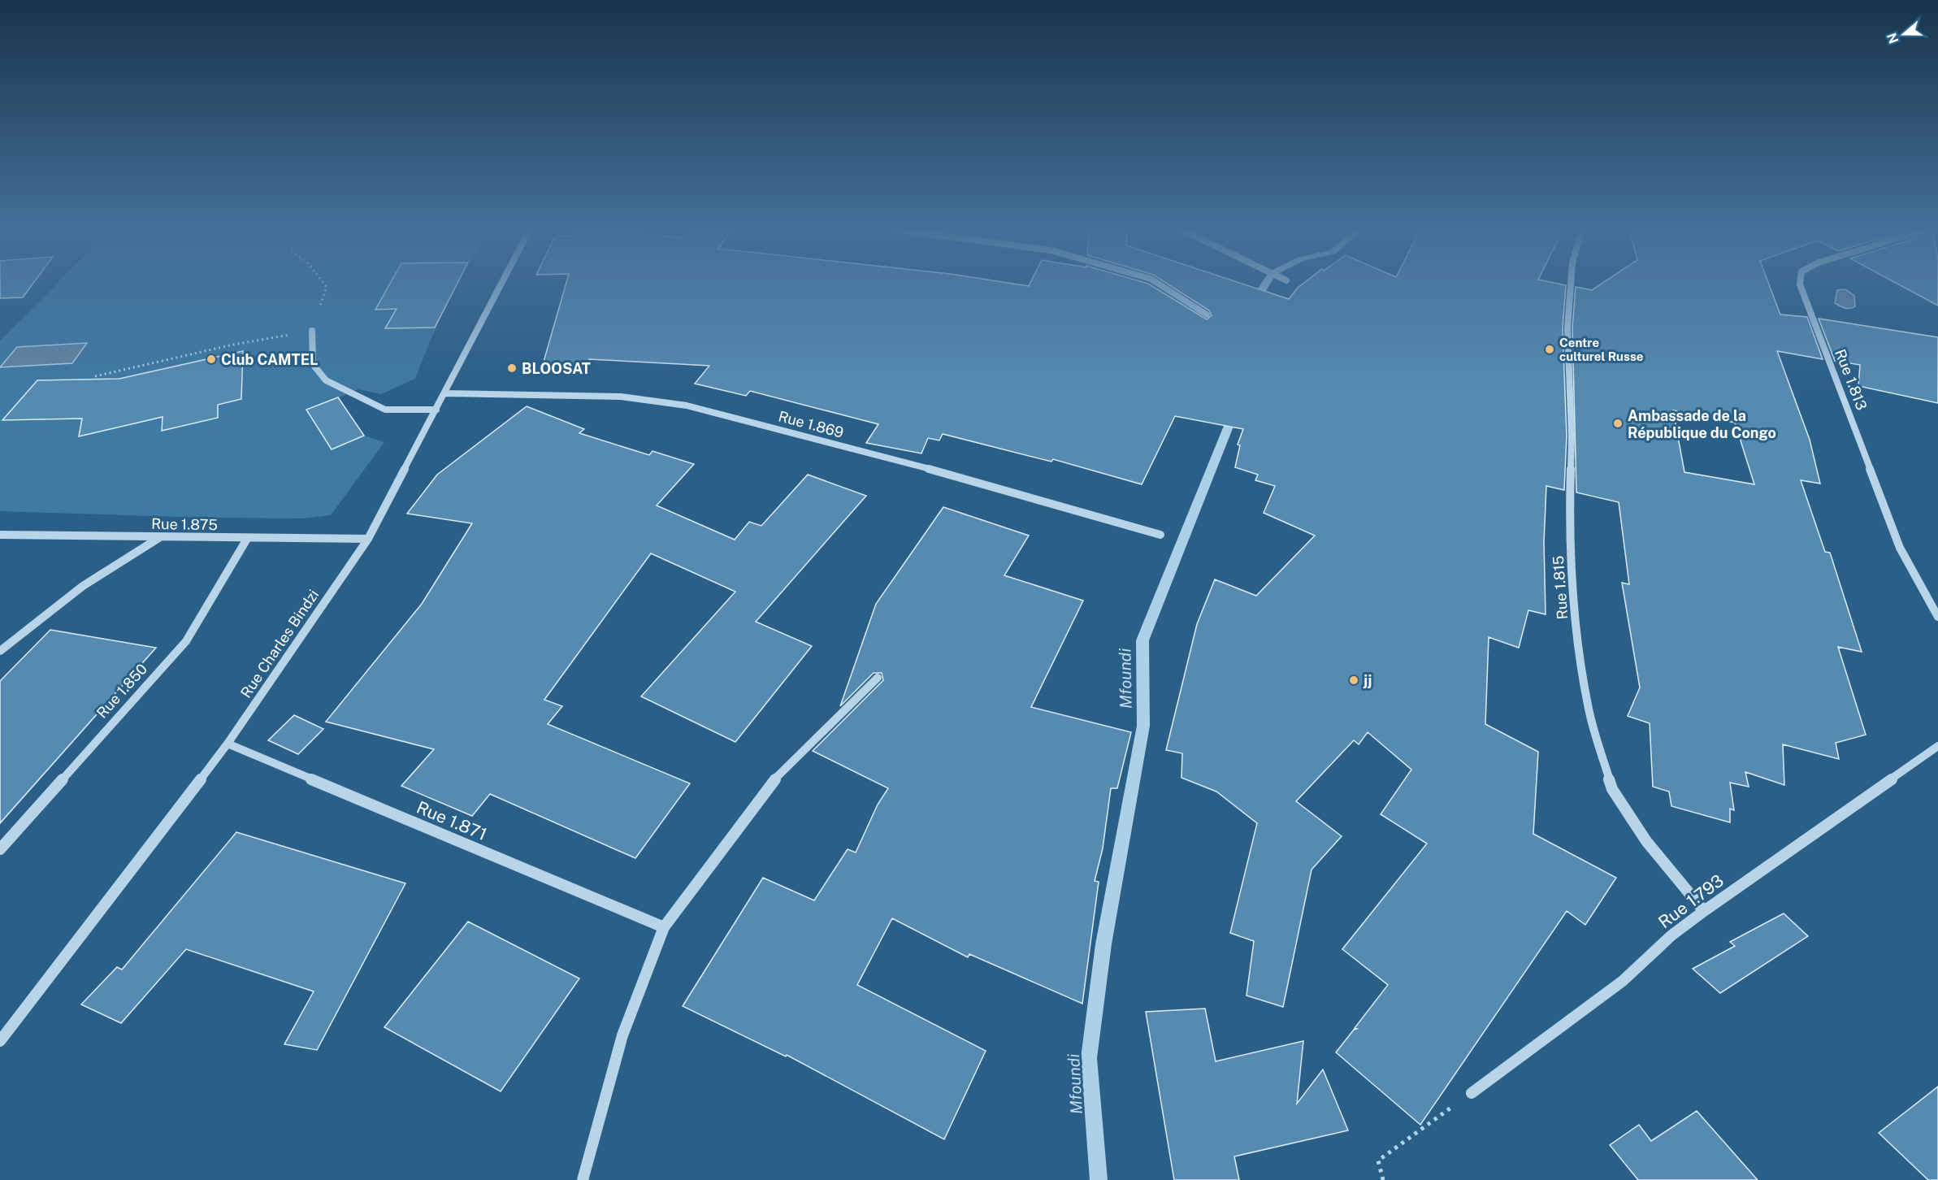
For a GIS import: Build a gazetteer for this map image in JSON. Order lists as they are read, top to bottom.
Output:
{
  "streets": {
    "street": [
      "Rue 1.813",
      "Rue 1.869",
      "Rue 1.875",
      "Rue 1.815",
      "Rue Charles Bindzi",
      "Rue 1.850",
      "Rue 1.871",
      "Rue 1.793"
    ]
  },
  "crossings": [
    ["Rue 1.869", "Rue Charles Bindzi"],
    ["Rue 1.875", "Rue Charles Bindzi"],
    ["Rue 1.875", "Rue 1.850"],
    ["Rue 1.815", "Rue 1.793"],
    ["Rue Charles Bindzi", "Rue 1.871"]
  ],
  "water": ["Mfoundi"],
  "places": [
    "Centre culturel Russe",
    "Club CAMTEL",
    "BLOOSAT",
    "Ambassade de la République du Congo",
    "jj"
  ],
  "north": "left"
}
